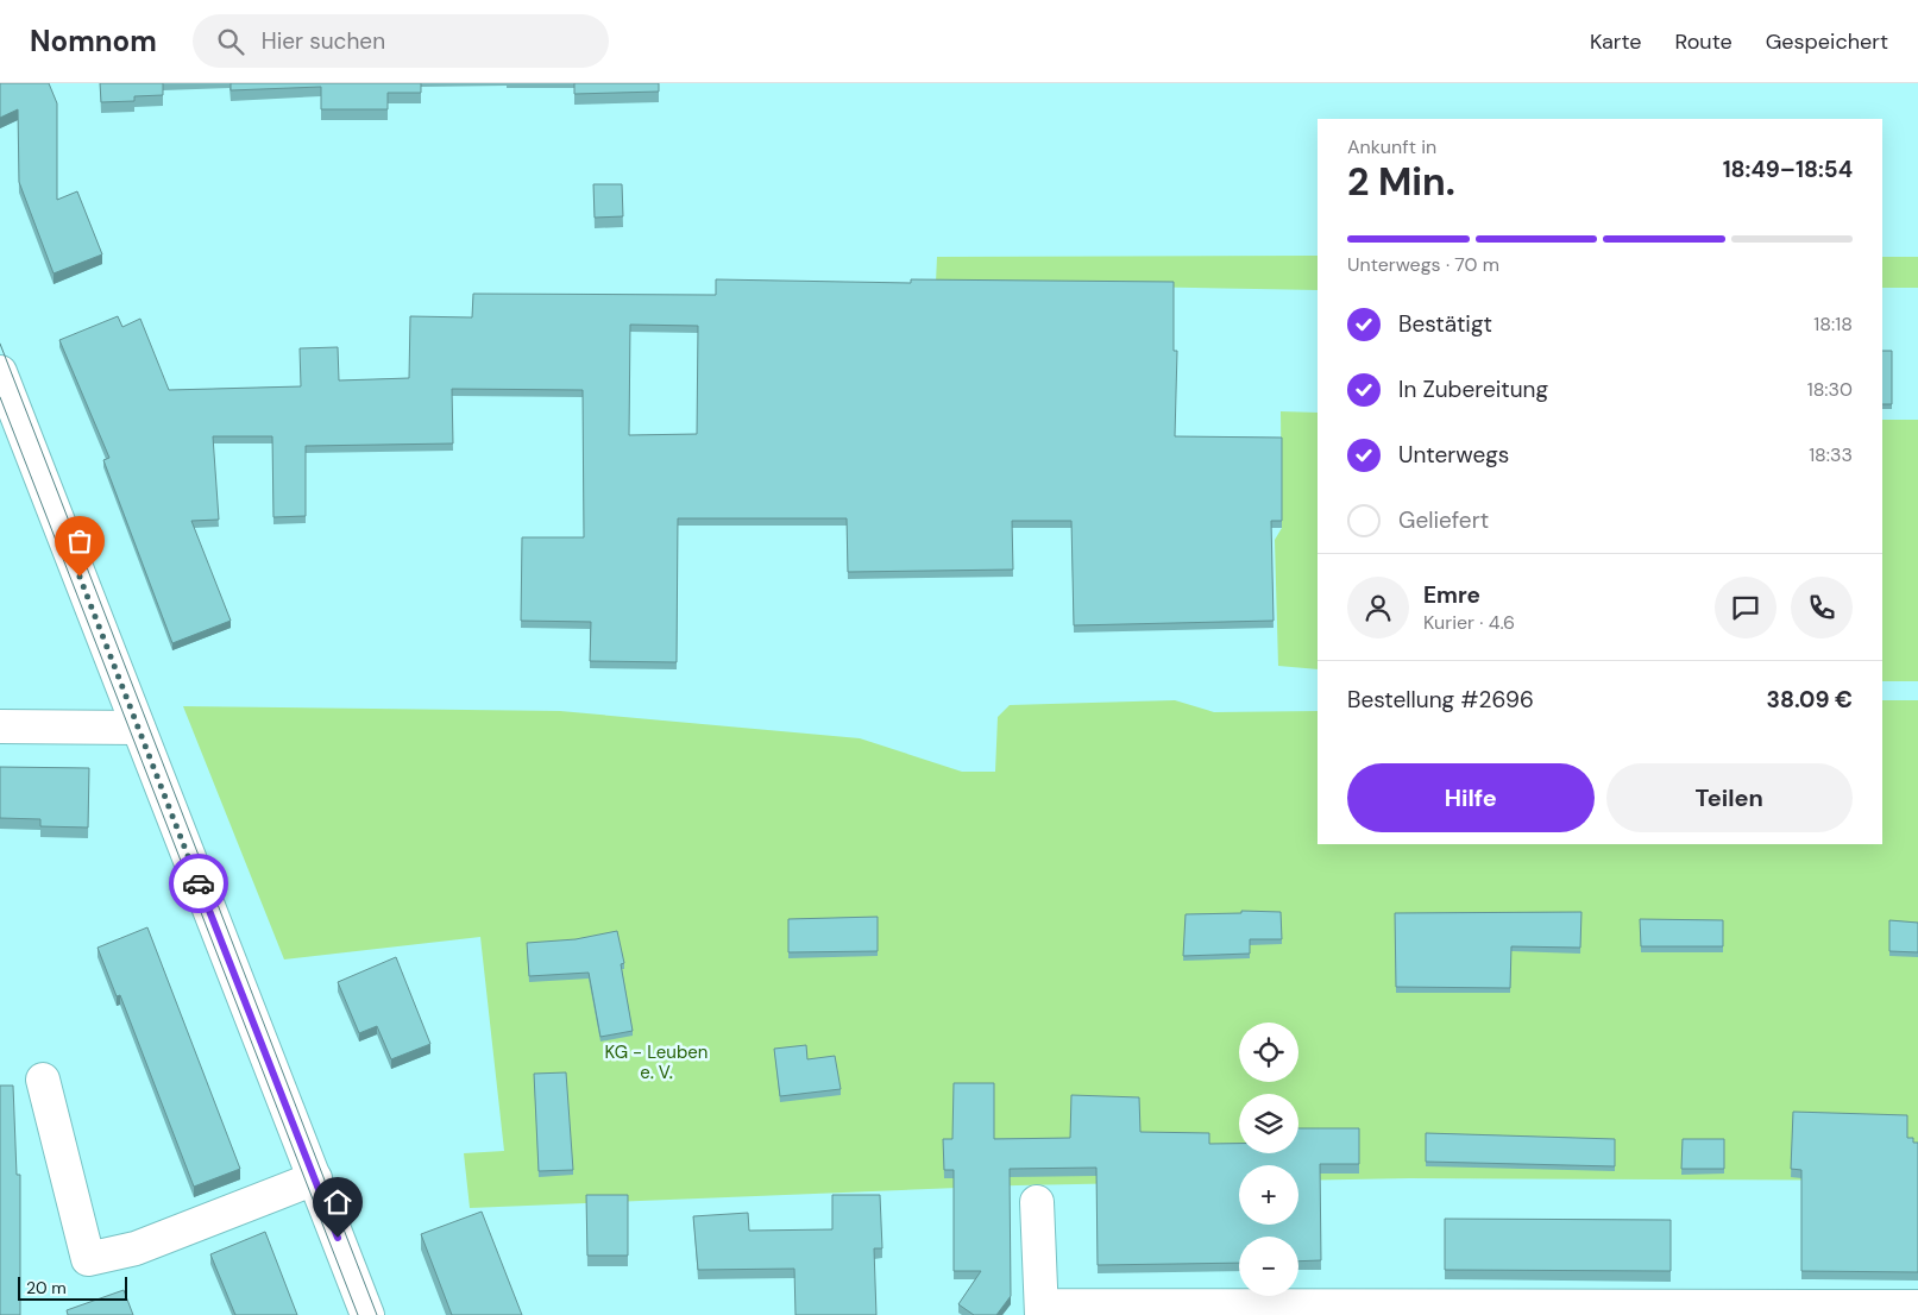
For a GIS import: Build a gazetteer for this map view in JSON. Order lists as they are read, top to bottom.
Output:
{
  "parks": ["KG - Leuben e. V."],
  "scale_bar": "20 m",
  "page": {
    "header": "Nomnom",
    "search": "Hier suchen",
    "nav": ["Karte", "Route", "Gespeichert"],
    "heading": ["2 Min.", "Ankunft in", "18:49–18:54"],
    "panel": [
      "Emre",
      "Kurier · 4.6",
      "Bestellung #2696",
      "38.09 €"
    ],
    "bar": "Unterwegs · 70 m",
    "list": [
      ["Bestätigt", "18:18"],
      ["In Zubereitung", "18:30"],
      ["Unterwegs", "18:33"],
      "Geliefert"
    ],
    "buttons": ["Hilfe", "Teilen"],
    "map_buttons": ["+", "−"],
    "scale": "20 m"
  }
}
